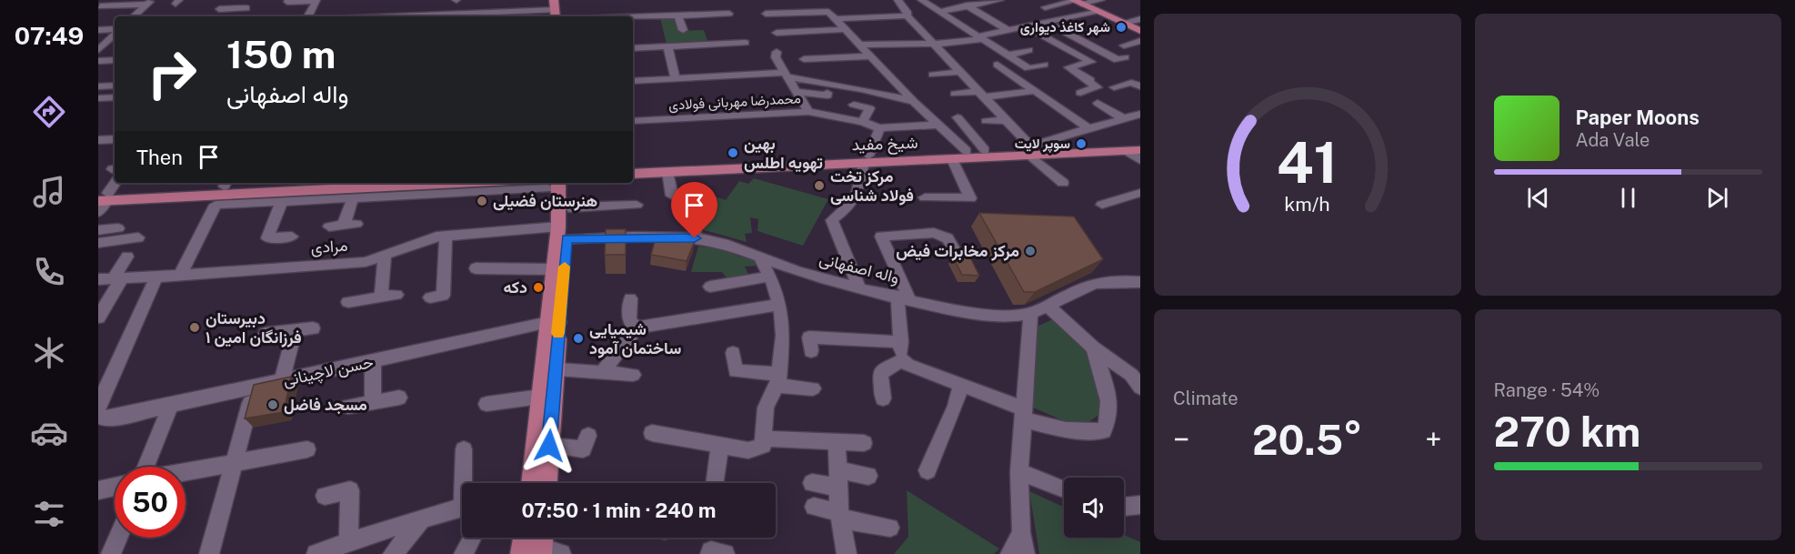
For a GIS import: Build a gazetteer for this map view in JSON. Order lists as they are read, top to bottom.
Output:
{
  "streets": {
    "main road": ["شیخ مفید"],
    "street": [
      "محمدرضا مهربانی فولادی",
      "مرادی",
      "واله اصفهانی",
      "حسن لاچینانی"
    ]
  },
  "crossings": [
    ["مرادی", "واله اصفهانی"]
  ],
  "places": [
    "شهر کاغذ دیواری",
    "سوپر لایت",
    "بهین تهویه اطلس",
    "مرکز تخت فولاد شناسی",
    "هنرستان فضیلی",
    "مرکز مخابرات فیض",
    "دکه",
    "دبیرستان فرزانگان امین ۱",
    "شیمیایی ساختمان آمود",
    "مسجد فاضل"
  ],
  "page": {
    "tabs": "07:49",
    "turn": ["150 m", "واله اصفهانی"],
    "song": ["Paper Moons", "Ada Vale"],
    "then": "Then",
    "tile": [
      "Climate",
      ["Range · 54%", "270 km"]
    ],
    "heat": ["−", "20.5°", "+"],
    "limit": "50",
    "trip": "07:50 · 1 min · 240 m",
    "gauge": ["41", "km/h"]
  }
}
